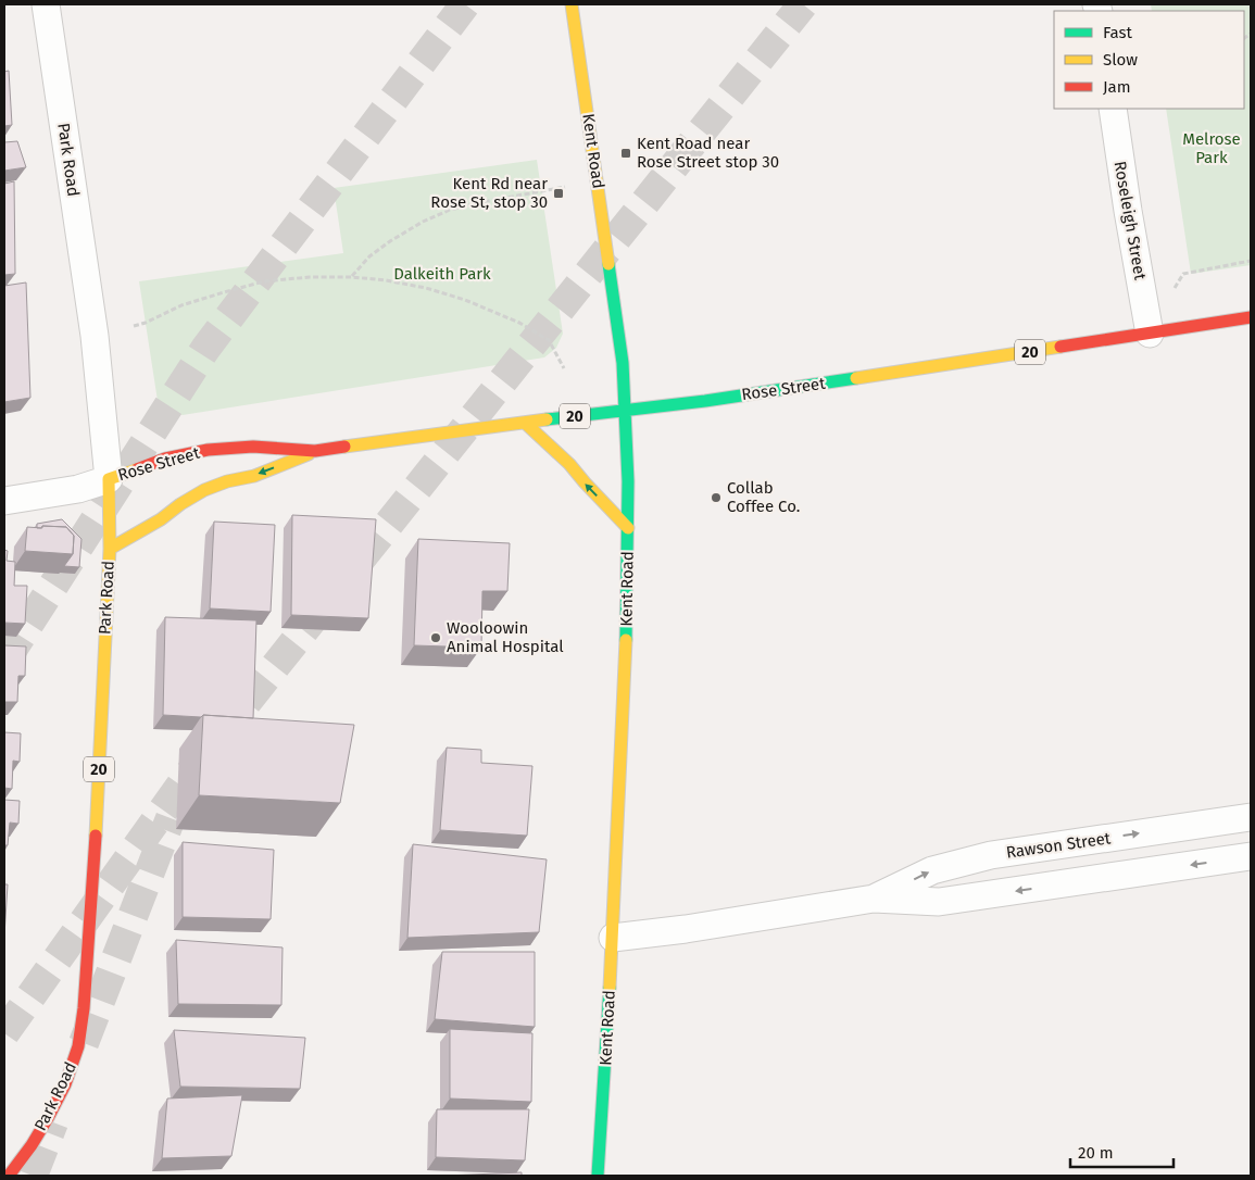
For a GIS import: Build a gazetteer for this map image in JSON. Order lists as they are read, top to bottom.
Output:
{
  "streets": {
    "main road": [
      "Kent Road",
      "Park Road",
      "20",
      "Rose Street"
    ],
    "street": ["Roseleigh Street", "Rawson Street"]
  },
  "crossings": [
    ["Kent Road", "Rose Street"],
    ["Kent Road", "Rawson Street"],
    ["Park Road", "Rose Street"],
    ["Roseleigh Street", "Rose Street"]
  ],
  "parks": ["Melrose Park", "Dalkeith Park"],
  "places": {
    "transit": ["Kent Road near Rose Street stop 30", "Kent Rd near Rose St, stop 30"],
    "other": ["Collab Coffee Co.", "Wooloowin Animal Hospital"]
  },
  "legend": ["Fast", "Slow", "Jam"],
  "scale_bar": "20 m"
}
